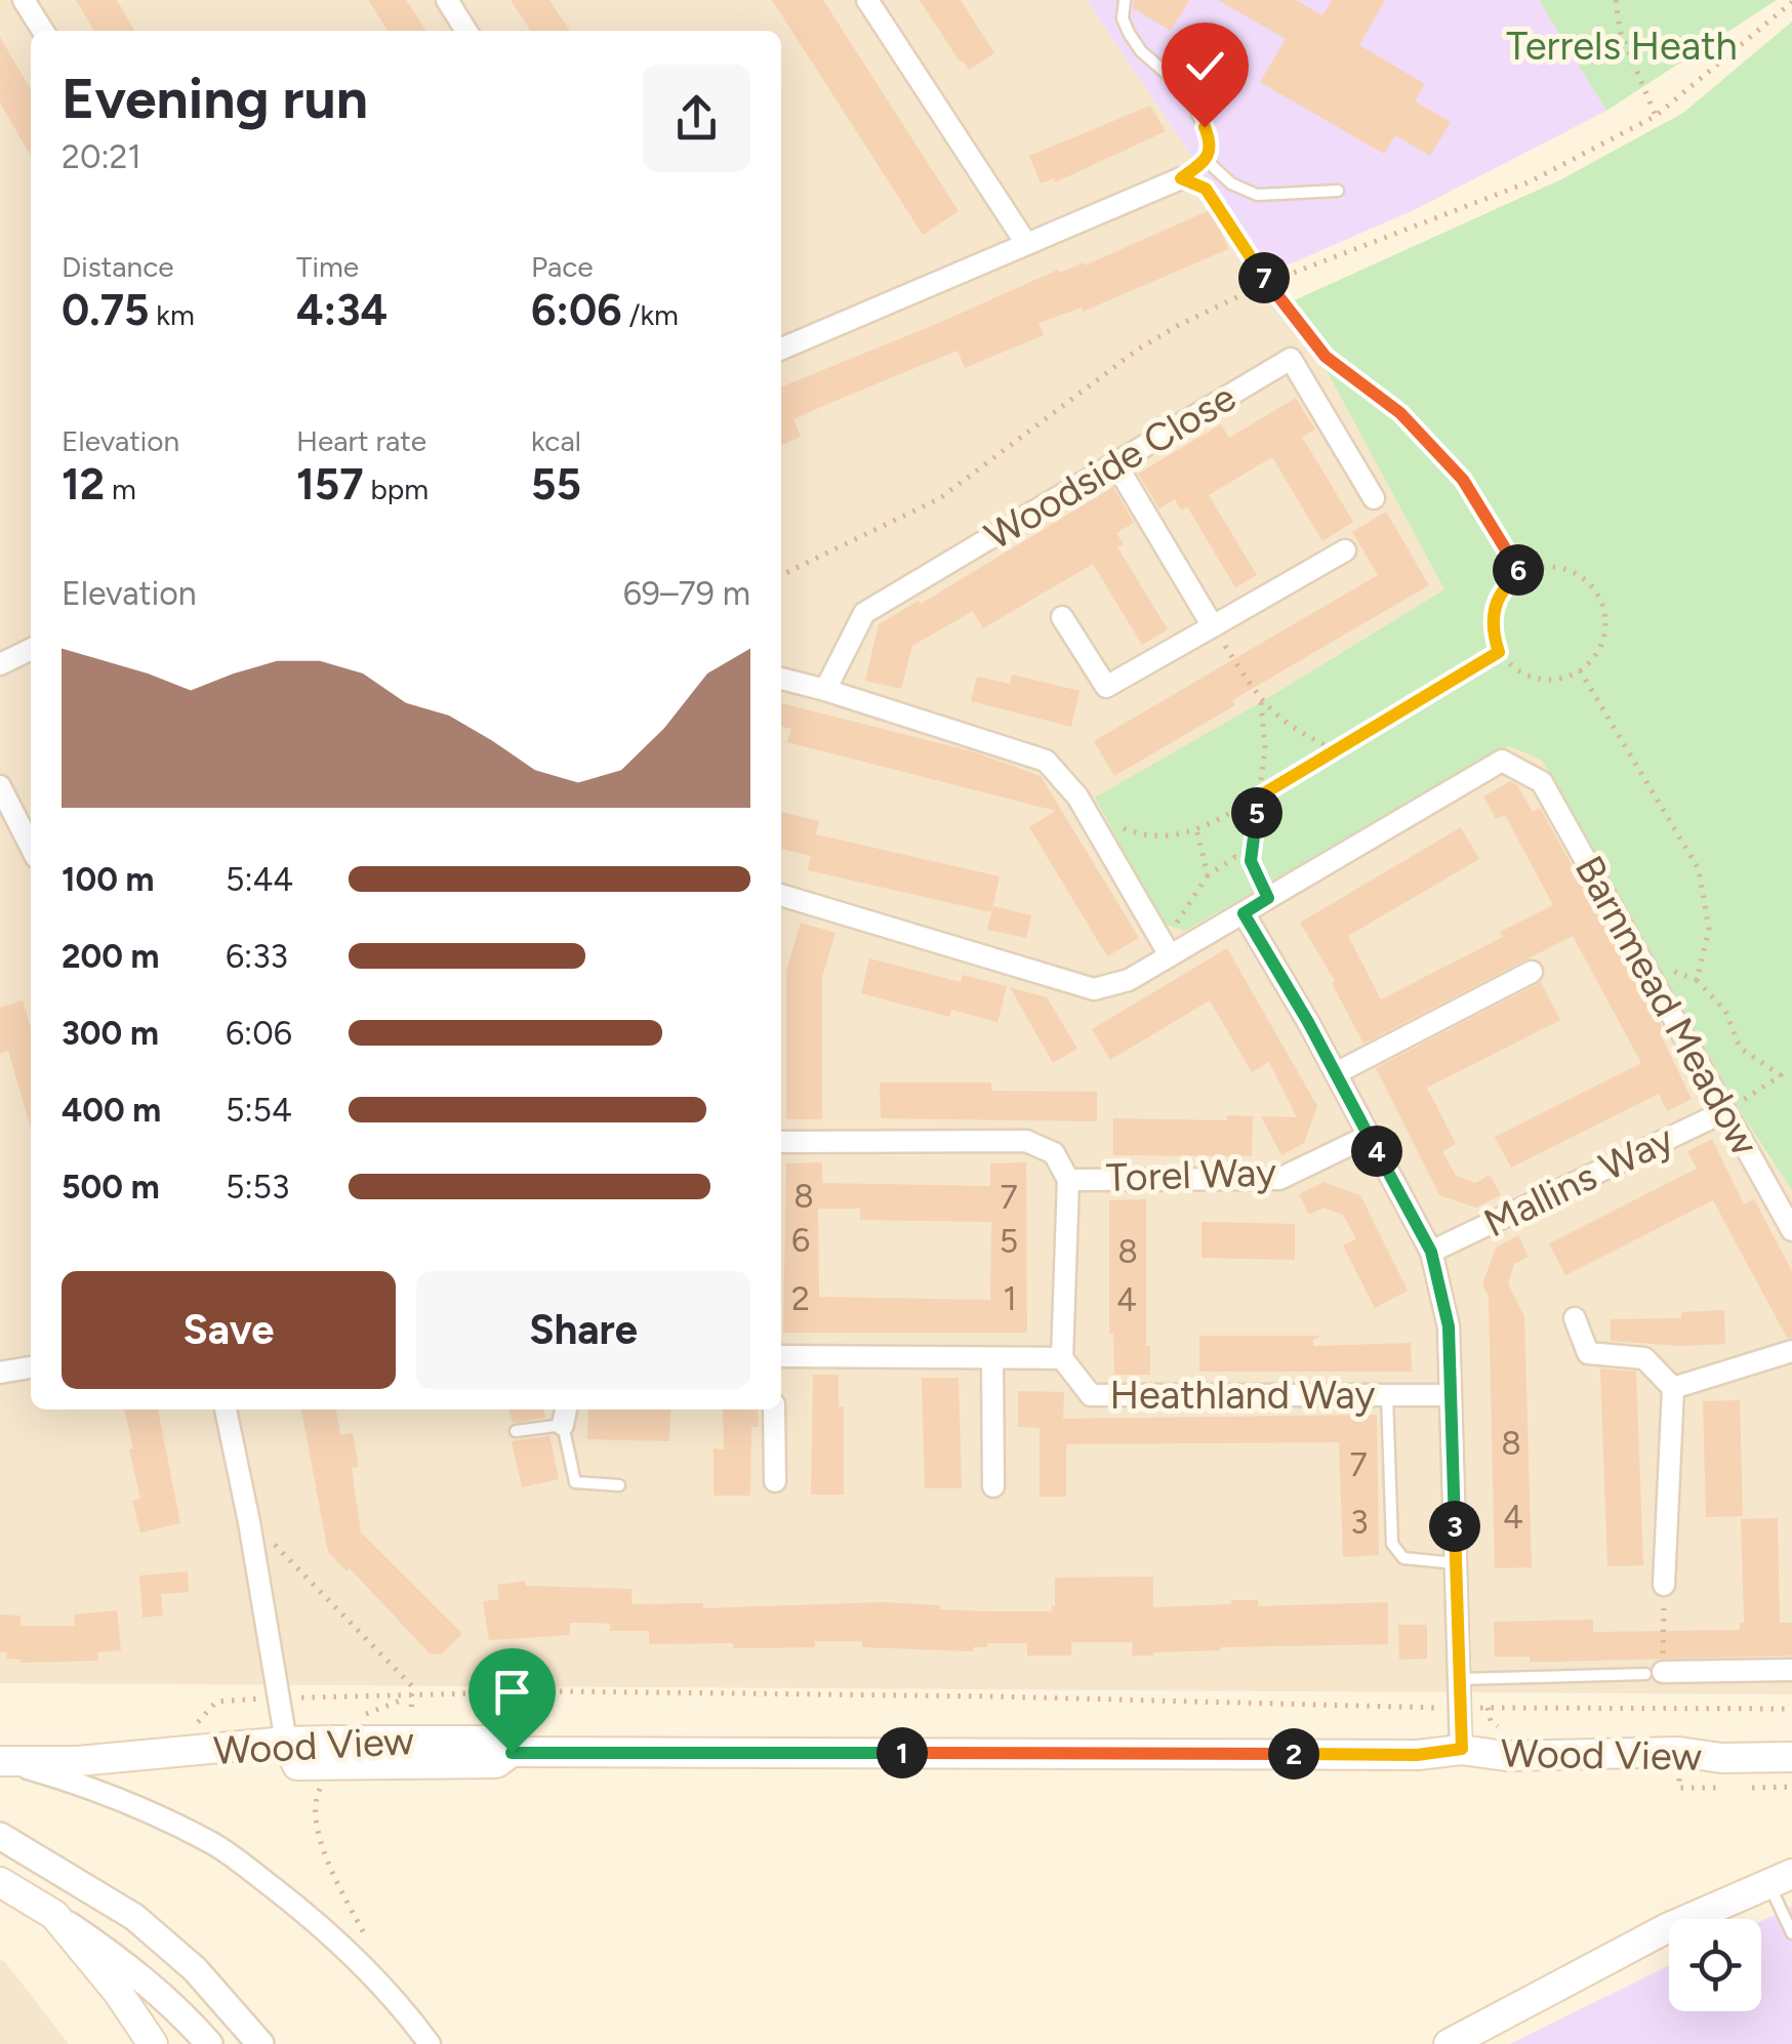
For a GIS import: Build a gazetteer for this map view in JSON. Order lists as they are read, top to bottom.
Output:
{
  "streets": {
    "main road": ["Wood View"],
    "street": [
      "Woodside Close",
      "Barnmead Meadow",
      "Torel Way",
      "Mallins Way",
      "Heathland Way"
    ]
  },
  "crossings": [
    ["Barnmead Meadow", "Mallins Way"]
  ],
  "parks": ["Terrels Heath"],
  "house_numbers": [
    "8",
    "7",
    "6",
    "5",
    "8",
    "2",
    "1",
    "4",
    "8",
    "7",
    "4",
    "3"
  ],
  "page": {
    "heading": ["Evening run", "20:21"],
    "stats": [
      ["Distance", "0.75 km"],
      ["Time", "4:34"],
      ["Pace", "6:06 /km"],
      ["Elevation", "12 m"],
      ["Heart rate", "157 bpm"],
      ["kcal", "55"]
    ],
    "pins": [
      "7",
      "6",
      "5",
      "4",
      "3",
      "1",
      "2"
    ],
    "chart": ["Elevation", "69–79 m"],
    "list": [
      {
        "name": "100 m",
        "note": "5:44"
      },
      {
        "name": "200 m",
        "note": "6:33"
      },
      {
        "name": "300 m",
        "note": "6:06"
      },
      {
        "name": "400 m",
        "note": "5:54"
      },
      {
        "name": "500 m",
        "note": "5:53"
      }
    ],
    "buttons": ["Save", "Share"]
  }
}
